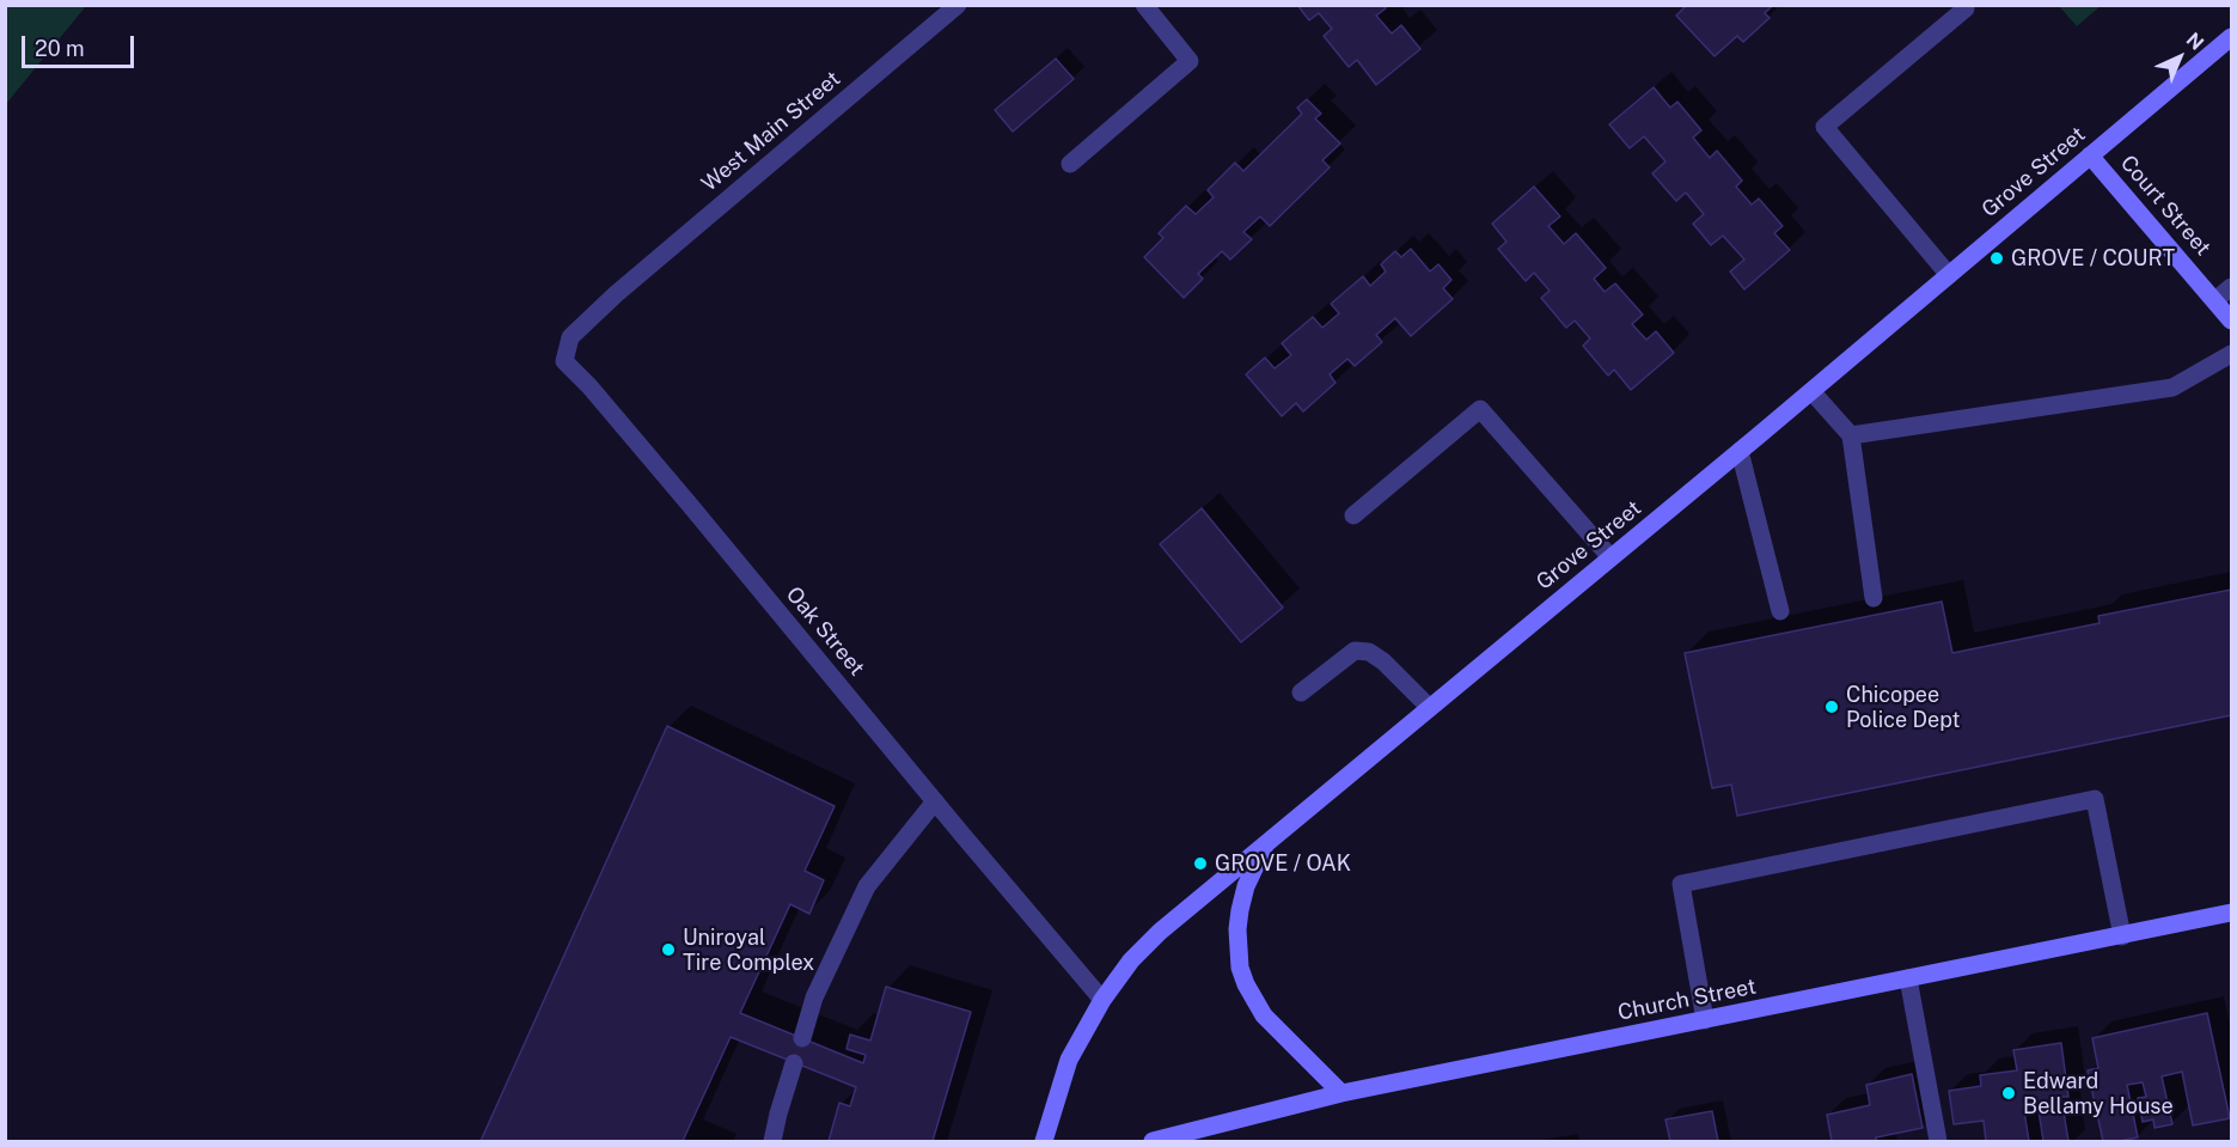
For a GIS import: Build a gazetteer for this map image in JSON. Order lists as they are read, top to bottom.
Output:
{
  "streets": {
    "main road": ["Grove Street", "Court Street", "Church Street"],
    "street": ["West Main Street", "Oak Street"]
  },
  "crossings": [
    ["West Main Street", "Oak Street"],
    ["Grove Street", "Court Street"],
    ["Grove Street", "Oak Street"]
  ],
  "places": [
    "GROVE / COURT",
    "Chicopee Police Dept",
    "GROVE / OAK",
    "Uniroyal Tire Complex",
    "Edward Bellamy House"
  ],
  "scale_bar": "20 m",
  "north": "top right"
}
